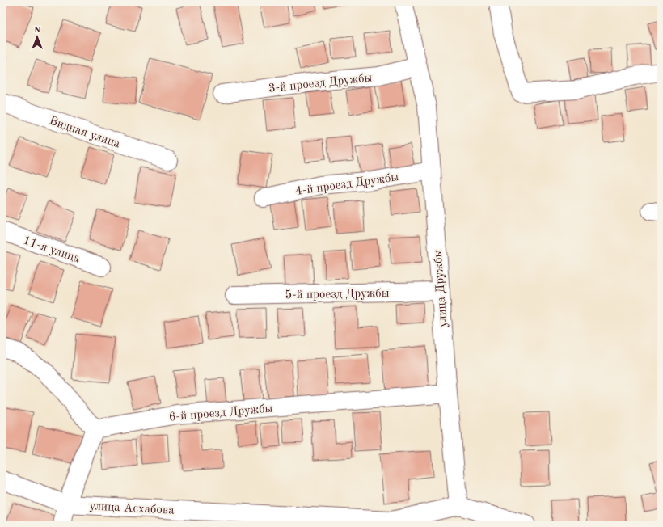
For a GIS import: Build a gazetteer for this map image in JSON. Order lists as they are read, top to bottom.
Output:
{
  "streets": {
    "street": [
      "3-й проезд Дружбы",
      "Видная улица",
      "4-й проезд Дружбы",
      "11-я улица",
      "улица Дружбы",
      "5-й проезд Дружбы",
      "6-й проезд Дружбы",
      "улица Асхабова"
    ]
  },
  "crossings": [
    ["3-й проезд Дружбы", "улица Дружбы"],
    ["4-й проезд Дружбы", "улица Дружбы"],
    ["улица Дружбы", "5-й проезд Дружбы"],
    ["улица Дружбы", "6-й проезд Дружбы"],
    ["улица Дружбы", "улица Асхабова"]
  ],
  "north": "top"
}
